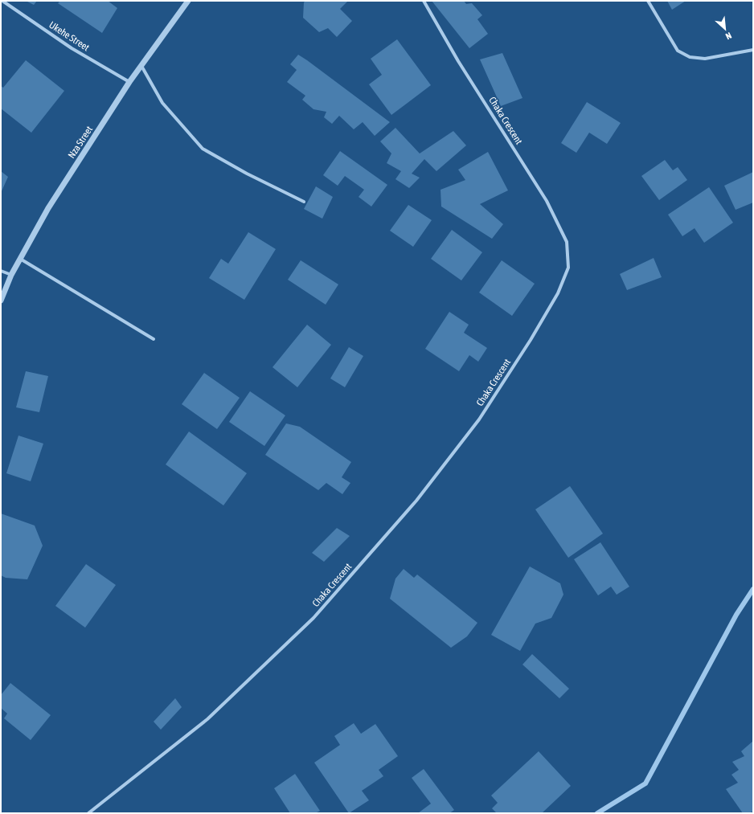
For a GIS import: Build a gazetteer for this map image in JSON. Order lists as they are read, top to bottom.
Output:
{
  "streets": {
    "street": ["Ukehe Street", "Chaka Crescent", "Nza Street"]
  },
  "crossings": [
    ["Ukehe Street", "Nza Street"]
  ],
  "north": "bottom right"
}
